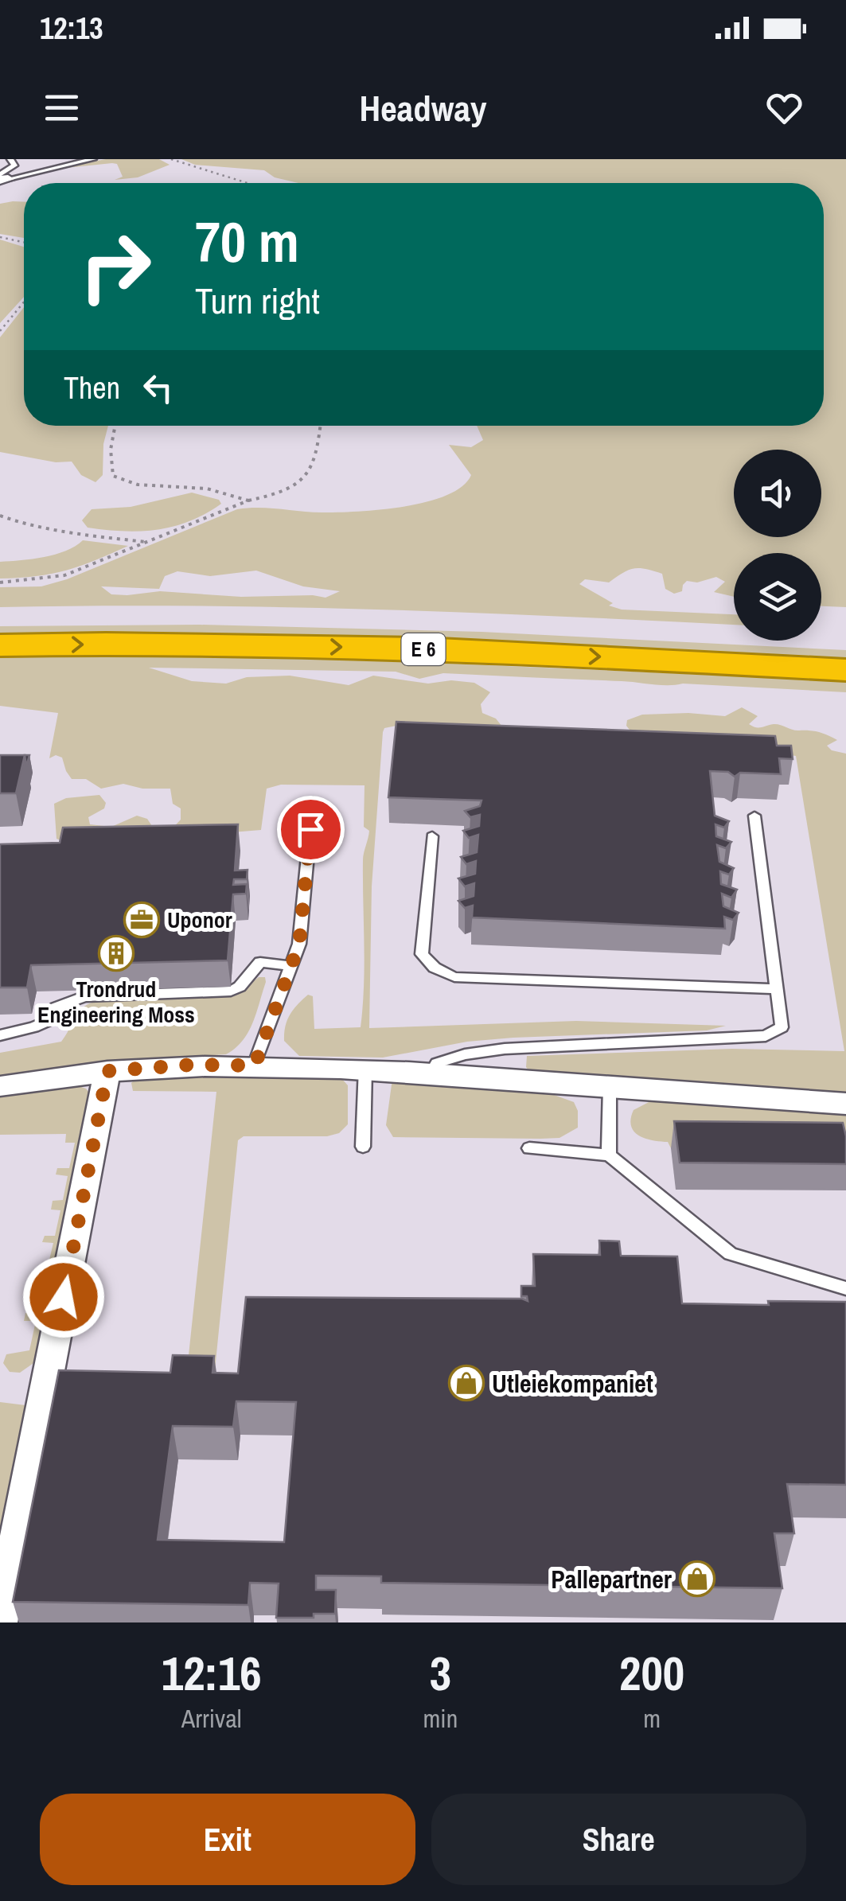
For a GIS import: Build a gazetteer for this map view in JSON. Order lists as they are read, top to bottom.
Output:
{
  "streets": {
    "highway": ["E 6"]
  },
  "places": {
    "office": ["Uponor"],
    "building": ["Trondrud Engineering Moss"],
    "shop": ["Utleiekompaniet", "Pallepartner"]
  },
  "page": {
    "status": "12:13",
    "header": "Headway",
    "turn": ["70 m", "Turn right"],
    "then": "Then",
    "eta": [
      "12:16",
      "Arrival",
      "3",
      "min",
      "200",
      "m"
    ],
    "buttons": ["Exit", "Share"]
  }
}
